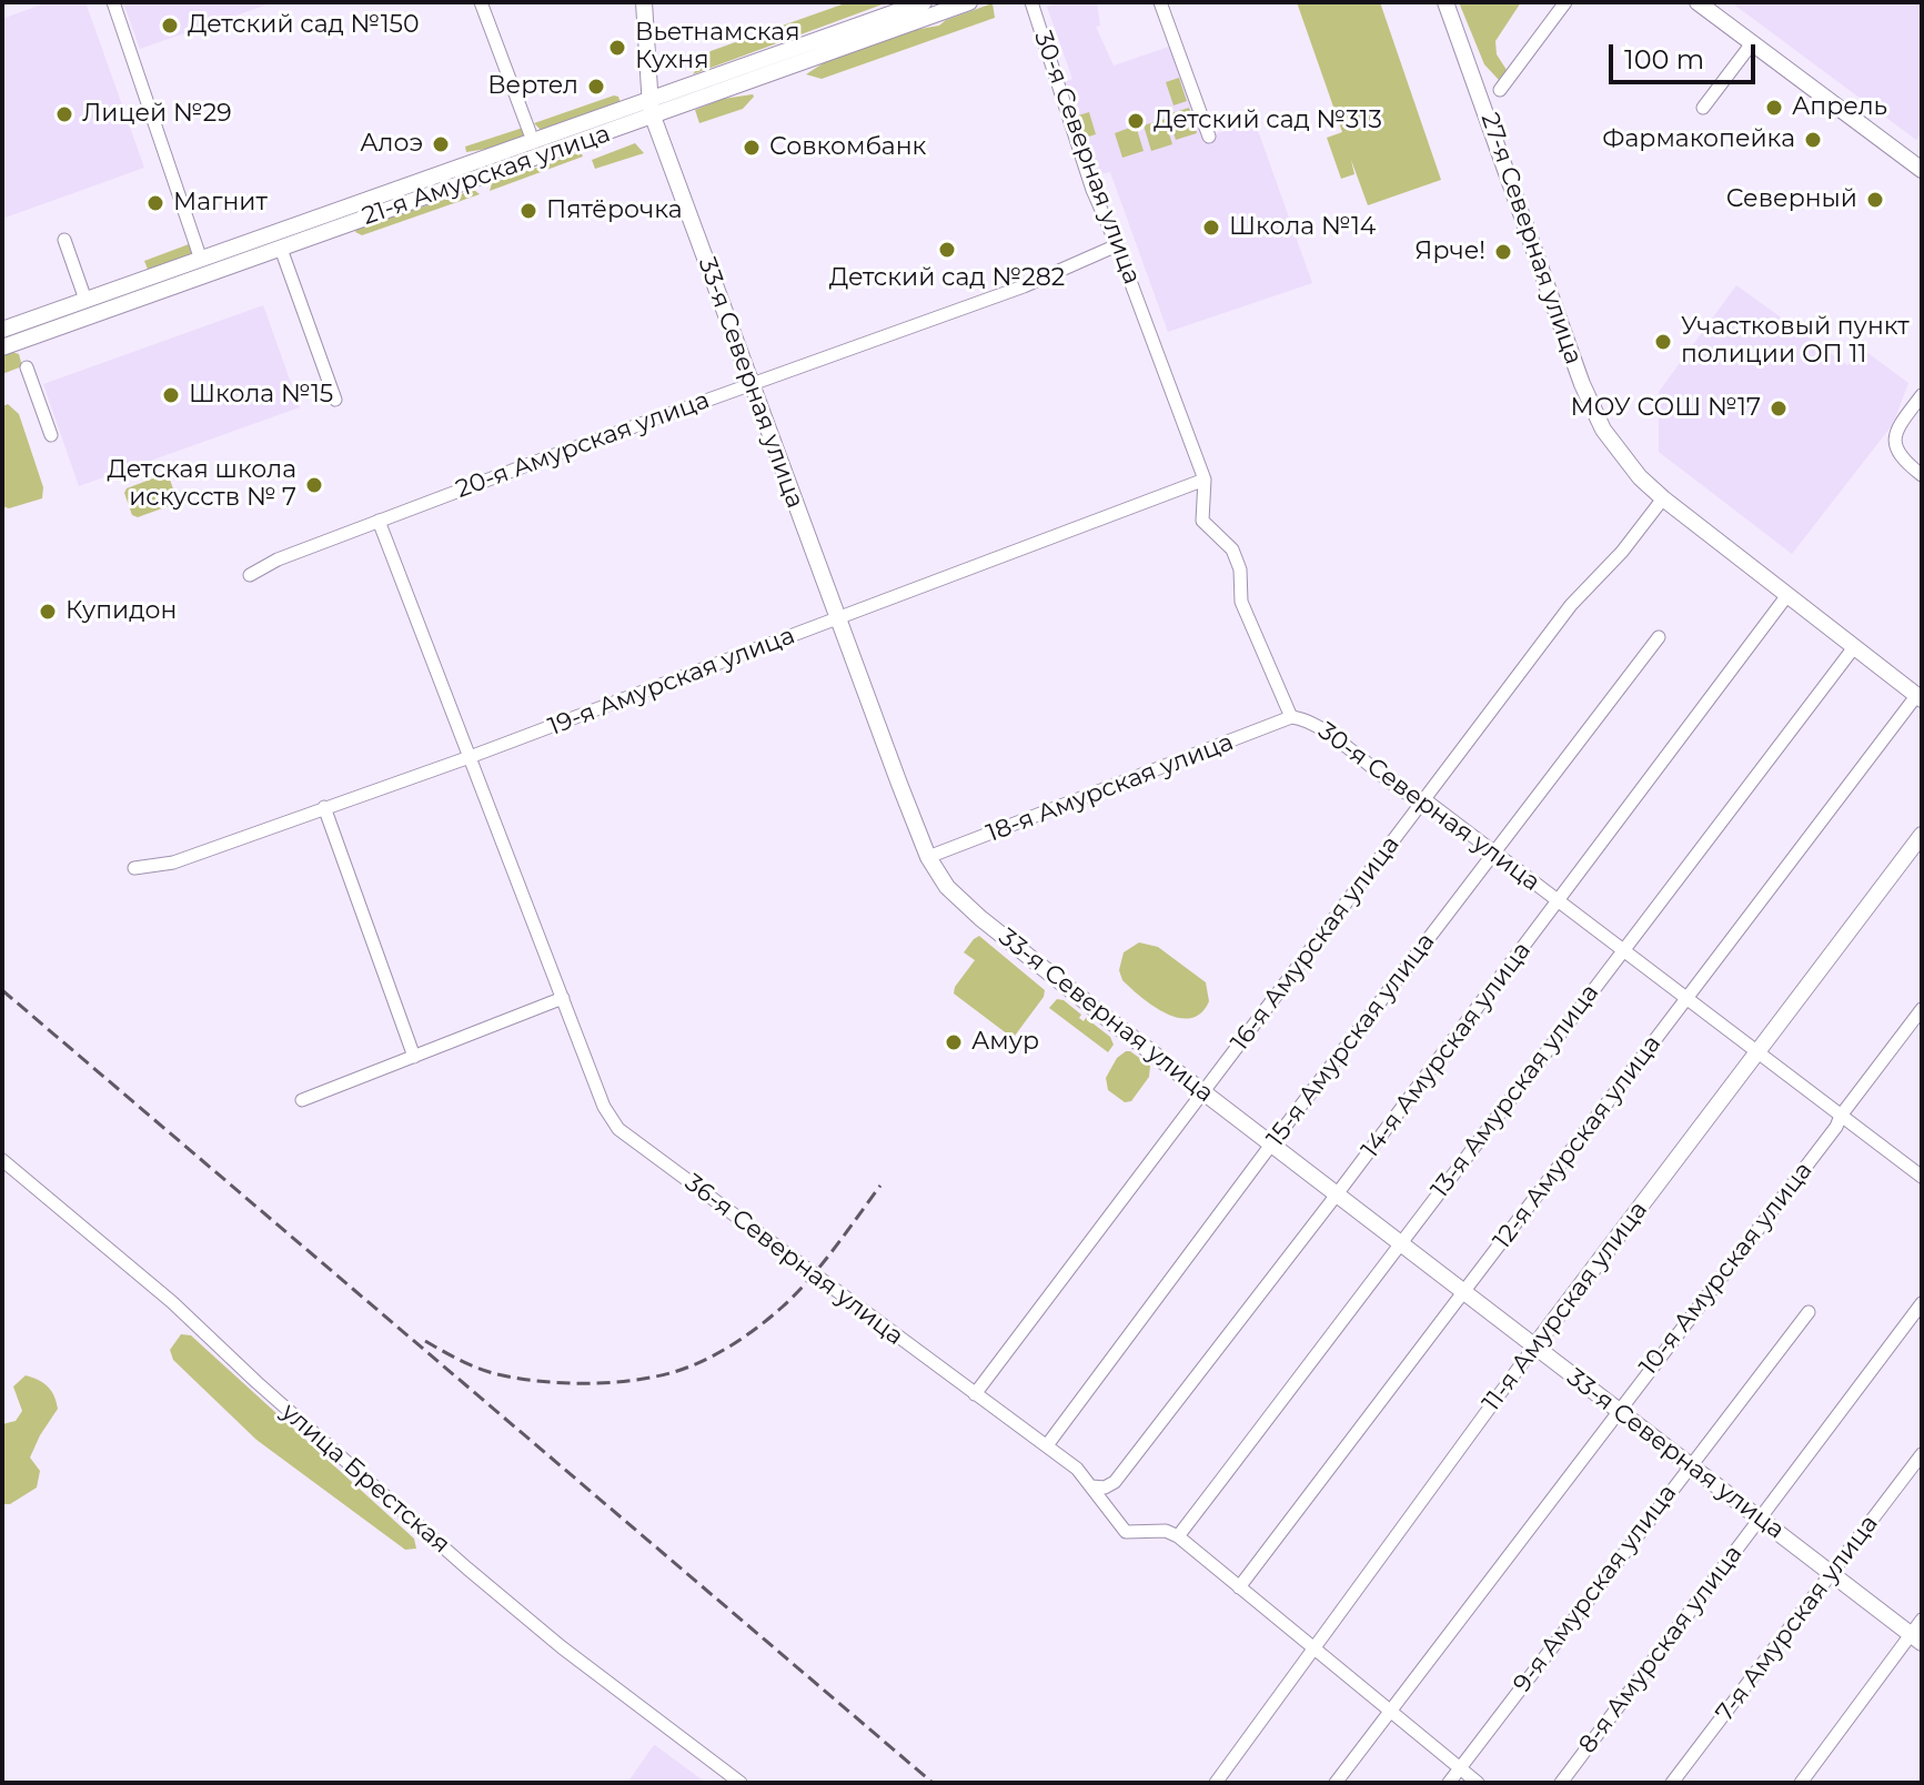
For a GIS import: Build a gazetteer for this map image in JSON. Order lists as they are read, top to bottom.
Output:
{
  "streets": {
    "street": [
      "30-я Северная улица",
      "21-я Амурская улица",
      "27-я Северная улица",
      "33-я Северная улица",
      "20-я Амурская улица",
      "19-я Амурская улица",
      "18-я Амурская улица",
      "16-я Амурская улица",
      "15-я Амурская улица",
      "14-я Амурская улица",
      "13-я Амурская улица",
      "12-я Амурская улица",
      "36-я Северная улица",
      "10-я Амурская улица",
      "11-я Амурская улица",
      "улица Брестская",
      "9-я Амурская улица",
      "7-я Амурская улица",
      "8-я Амурская улица"
    ]
  },
  "crossings": [
    ["30-я Северная улица", "20-я Амурская улица"],
    ["30-я Северная улица", "19-я Амурская улица"],
    ["30-я Северная улица", "18-я Амурская улица"],
    ["30-я Северная улица", "16-я Амурская улица"],
    ["30-я Северная улица", "15-я Амурская улица"],
    ["30-я Северная улица", "14-я Амурская улица"],
    ["30-я Северная улица", "13-я Амурская улица"],
    ["30-я Северная улица", "12-я Амурская улица"],
    ["30-я Северная улица", "10-я Амурская улица"],
    ["30-я Северная улица", "11-я Амурская улица"],
    ["21-я Амурская улица", "33-я Северная улица"],
    ["27-я Северная улица", "16-я Амурская улица"],
    ["27-я Северная улица", "14-я Амурская улица"],
    ["27-я Северная улица", "13-я Амурская улица"],
    ["27-я Северная улица", "12-я Амурская улица"],
    ["33-я Северная улица", "20-я Амурская улица"],
    ["33-я Северная улица", "19-я Амурская улица"],
    ["33-я Северная улица", "18-я Амурская улица"],
    ["33-я Северная улица", "16-я Амурская улица"],
    ["33-я Северная улица", "15-я Амурская улица"],
    ["33-я Северная улица", "14-я Амурская улица"],
    ["33-я Северная улица", "13-я Амурская улица"],
    ["33-я Северная улица", "12-я Амурская улица"],
    ["33-я Северная улица", "10-я Амурская улица"],
    ["33-я Северная улица", "11-я Амурская улица"],
    ["33-я Северная улица", "9-я Амурская улица"],
    ["33-я Северная улица", "7-я Амурская улица"],
    ["33-я Северная улица", "8-я Амурская улица"],
    ["20-я Амурская улица", "36-я Северная улица"],
    ["19-я Амурская улица", "36-я Северная улица"],
    ["16-я Амурская улица", "36-я Северная улица"],
    ["15-я Амурская улица", "36-я Северная улица"],
    ["14-я Амурская улица", "36-я Северная улица"],
    ["13-я Амурская улица", "36-я Северная улица"]
  ],
  "places": [
    "Детский сад №150",
    "Вьетнамская Кухня",
    "Вертел",
    "Апрель",
    "Лицей №29",
    "Детский сад №313",
    "Фармакопейка",
    "Алоэ",
    "Совкомбанк",
    "Северный",
    "Магнит",
    "Пятёрочка",
    "Школа №14",
    "Детский сад №282",
    "Ярче!",
    "Участковый пункт полиции ОП 11",
    "Школа №15",
    "МОУ СОШ №17",
    "Детская школа искусств № 7",
    "Купидон",
    "Амур"
  ],
  "scale_bar": "100 m"
}
